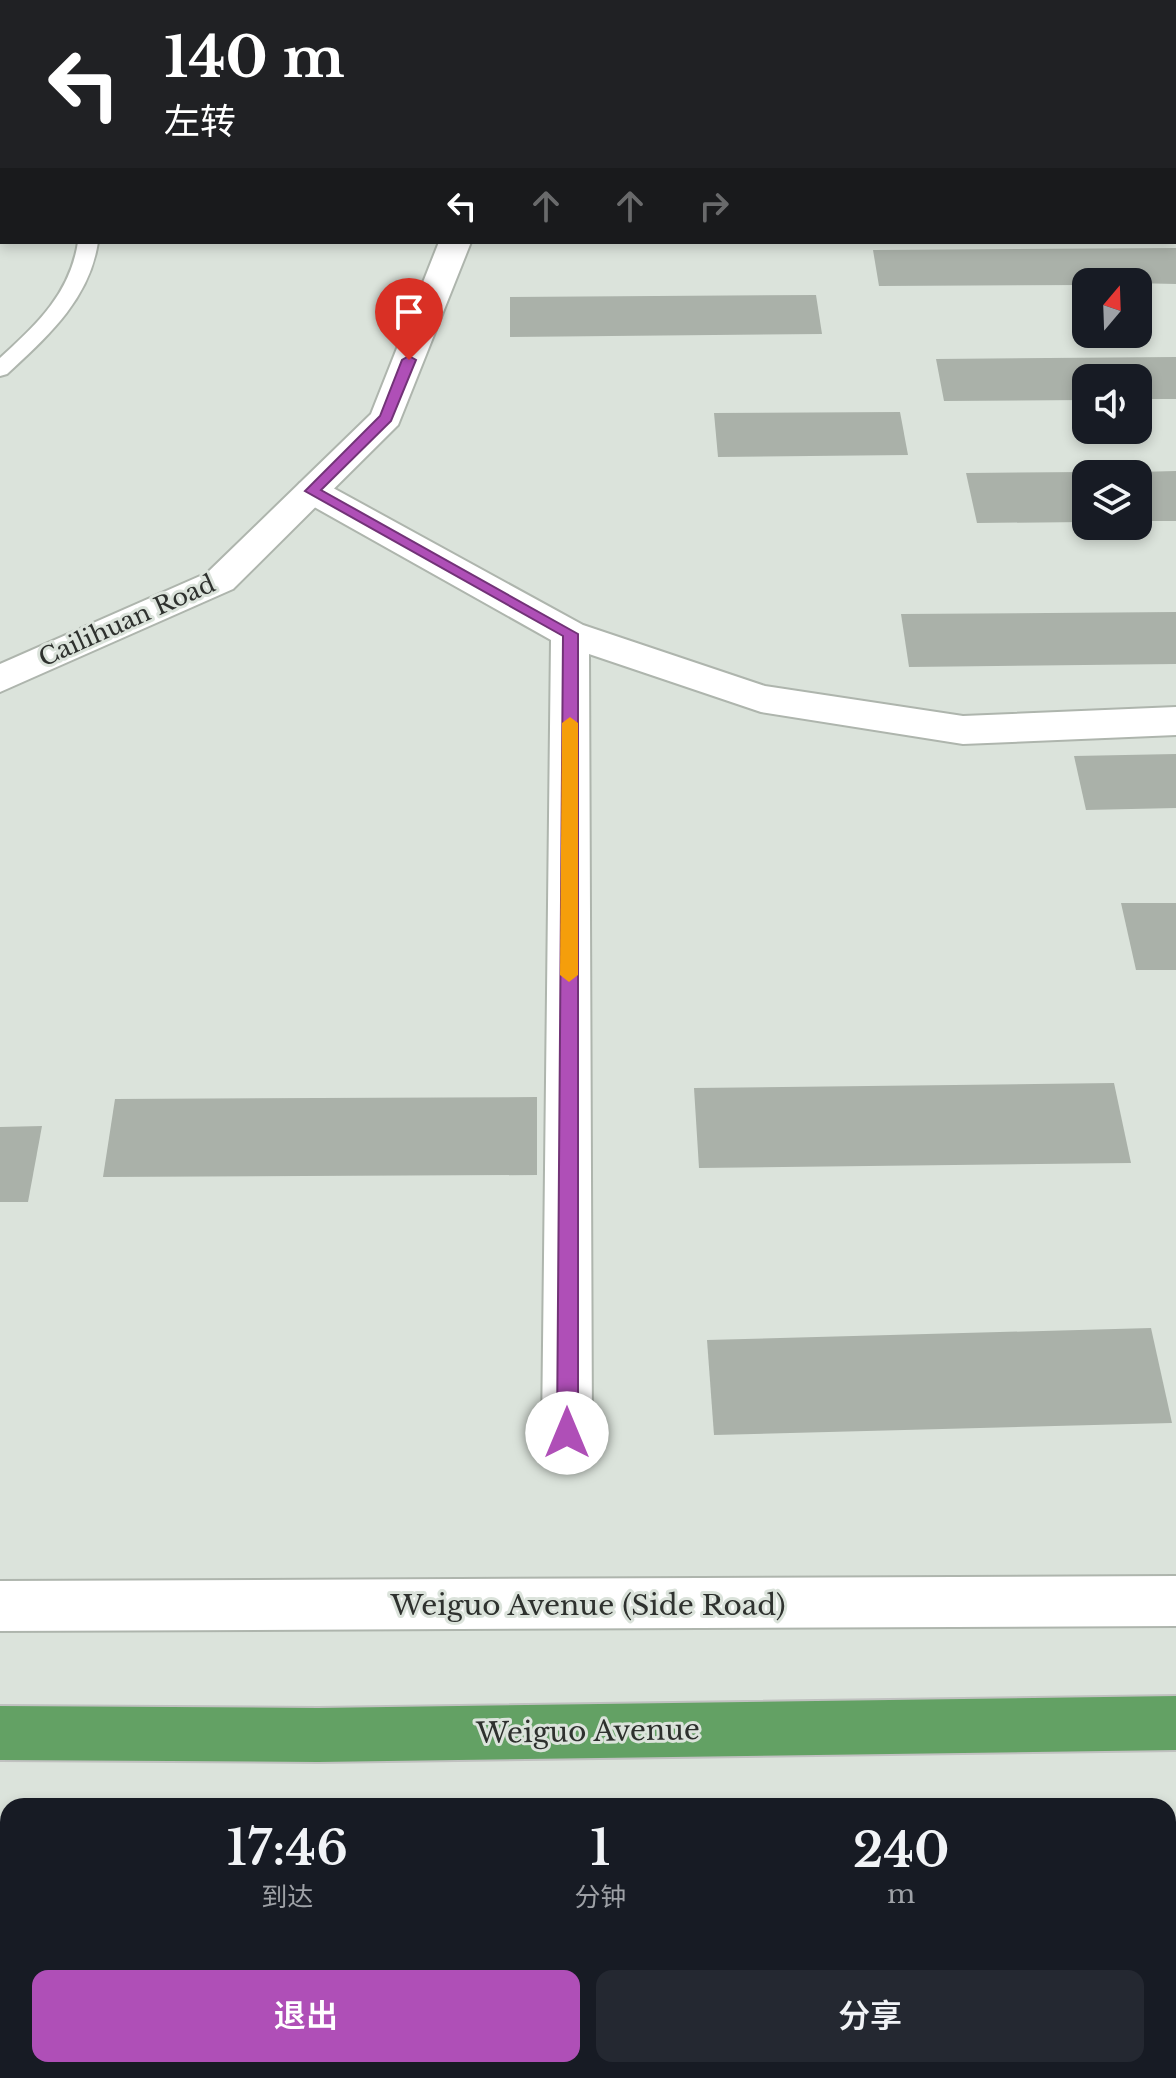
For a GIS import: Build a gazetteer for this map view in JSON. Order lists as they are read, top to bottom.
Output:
{
  "streets": {
    "highway": ["Weiguo Avenue"],
    "street": ["Cailihuan Road", "Weiguo Avenue (Side Road)"]
  },
  "north": "top",
  "page": {
    "turn": ["140 m", "左转"],
    "eta": [
      "17:46",
      "到达",
      "1",
      "分钟",
      "240",
      "m"
    ],
    "buttons": ["退出", "分享"]
  }
}
